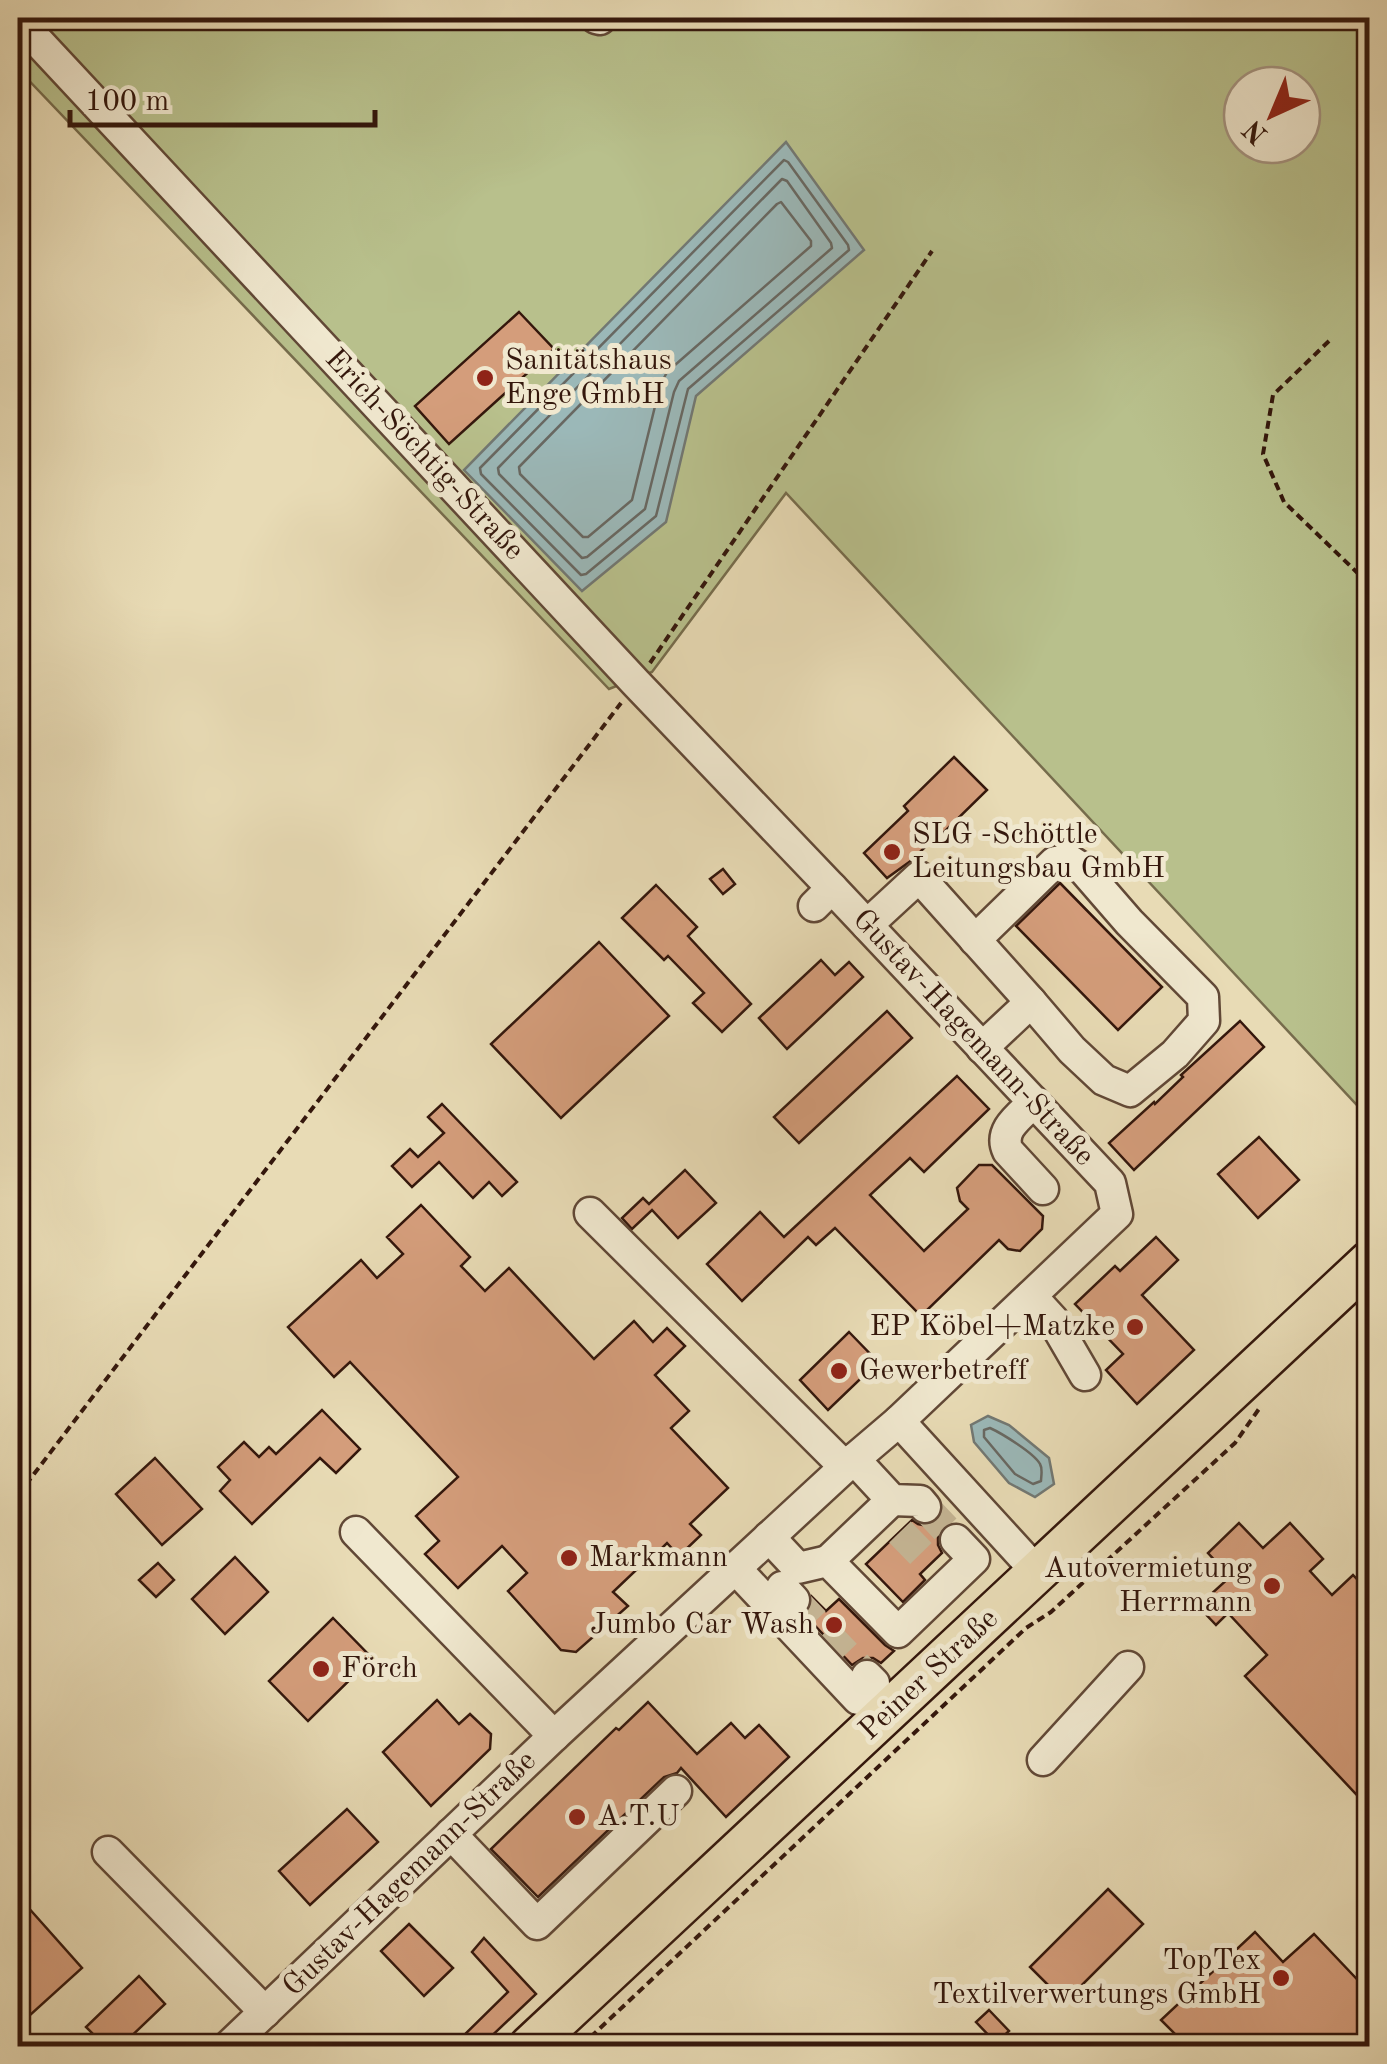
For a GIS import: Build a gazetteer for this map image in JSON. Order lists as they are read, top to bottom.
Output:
{
  "streets": {
    "main road": ["Peiner Straße"],
    "street": ["Erich-Söchtig-Straße", "Gustav-Hagemann-Straße"]
  },
  "crossings": [
    ["Erich-Söchtig-Straße", "Gustav-Hagemann-Straße"]
  ],
  "places": [
    "Sanitätshaus Enge GmbH",
    "SLG -Schöttle Leitungsbau GmbH",
    "EP Köbel+Matzke",
    "Gewerbetreff",
    "Markmann",
    "Autovermietung Herrmann",
    "Jumbo Car Wash",
    "Förch",
    "A.T.U",
    "TopTex Textilverwertungs GmbH"
  ],
  "scale_bar": "100 m",
  "north": "bottom left"
}
